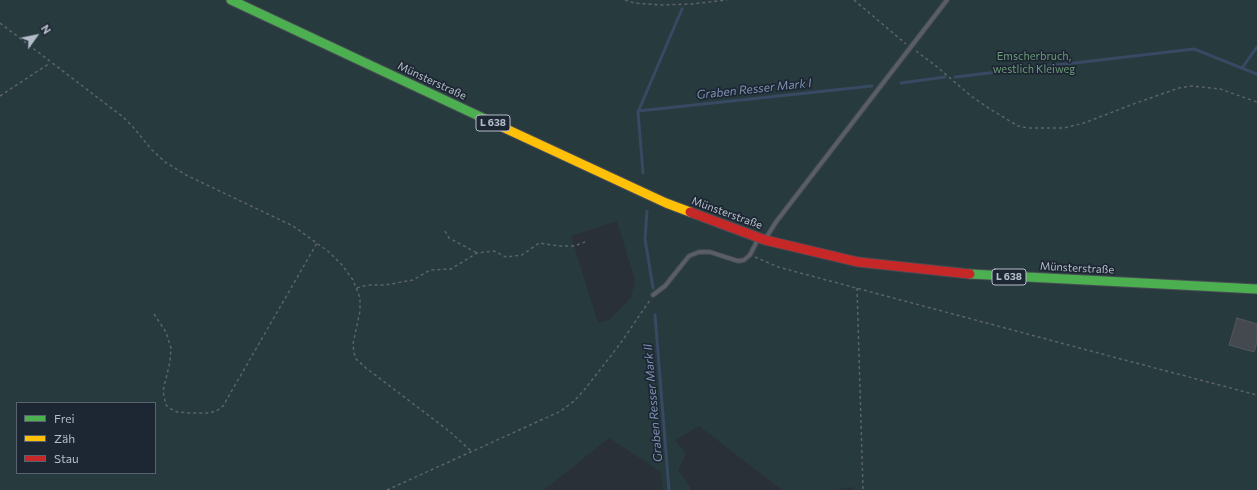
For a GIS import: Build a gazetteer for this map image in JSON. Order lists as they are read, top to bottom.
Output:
{
  "streets": {
    "main road": ["Münsterstraße", "L 638"]
  },
  "water": ["Graben Resser Mark I", "Graben Resser Mark II"],
  "parks": ["Emscherbruch, westlich Kleiweg"],
  "legend": ["Frei", "Zäh", "Stau"],
  "north": "top right"
}
